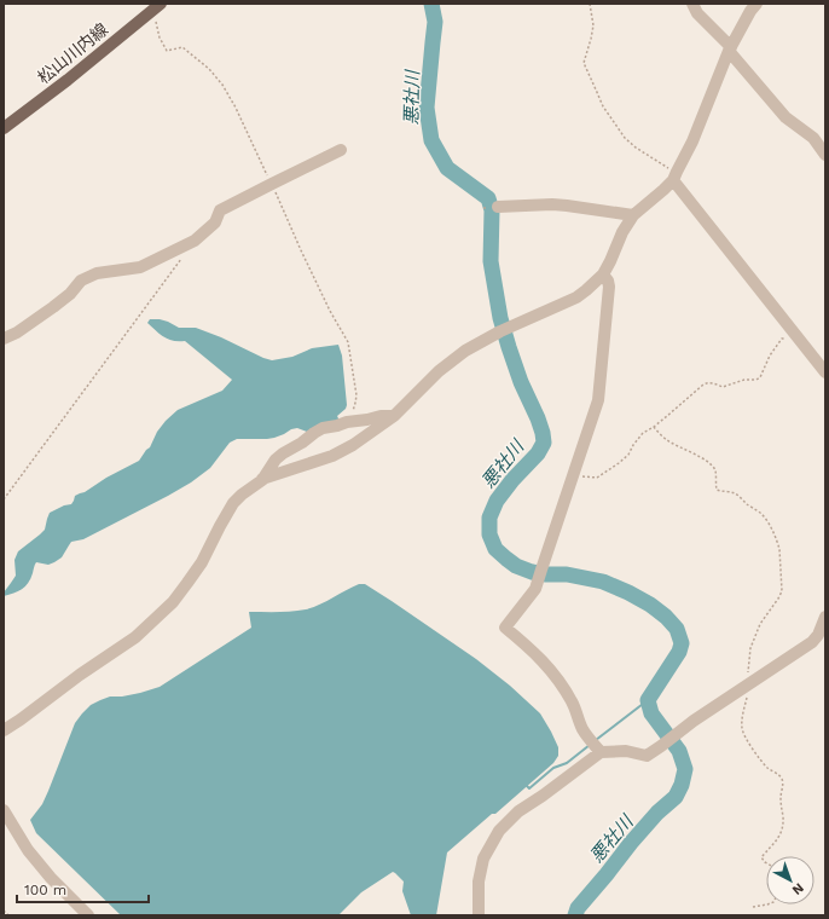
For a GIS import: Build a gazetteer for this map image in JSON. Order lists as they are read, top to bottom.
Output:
{
  "streets": {
    "main road": ["松山川内線"]
  },
  "water": ["悪社川"],
  "scale_bar": "100 m",
  "north": "bottom right"
}
